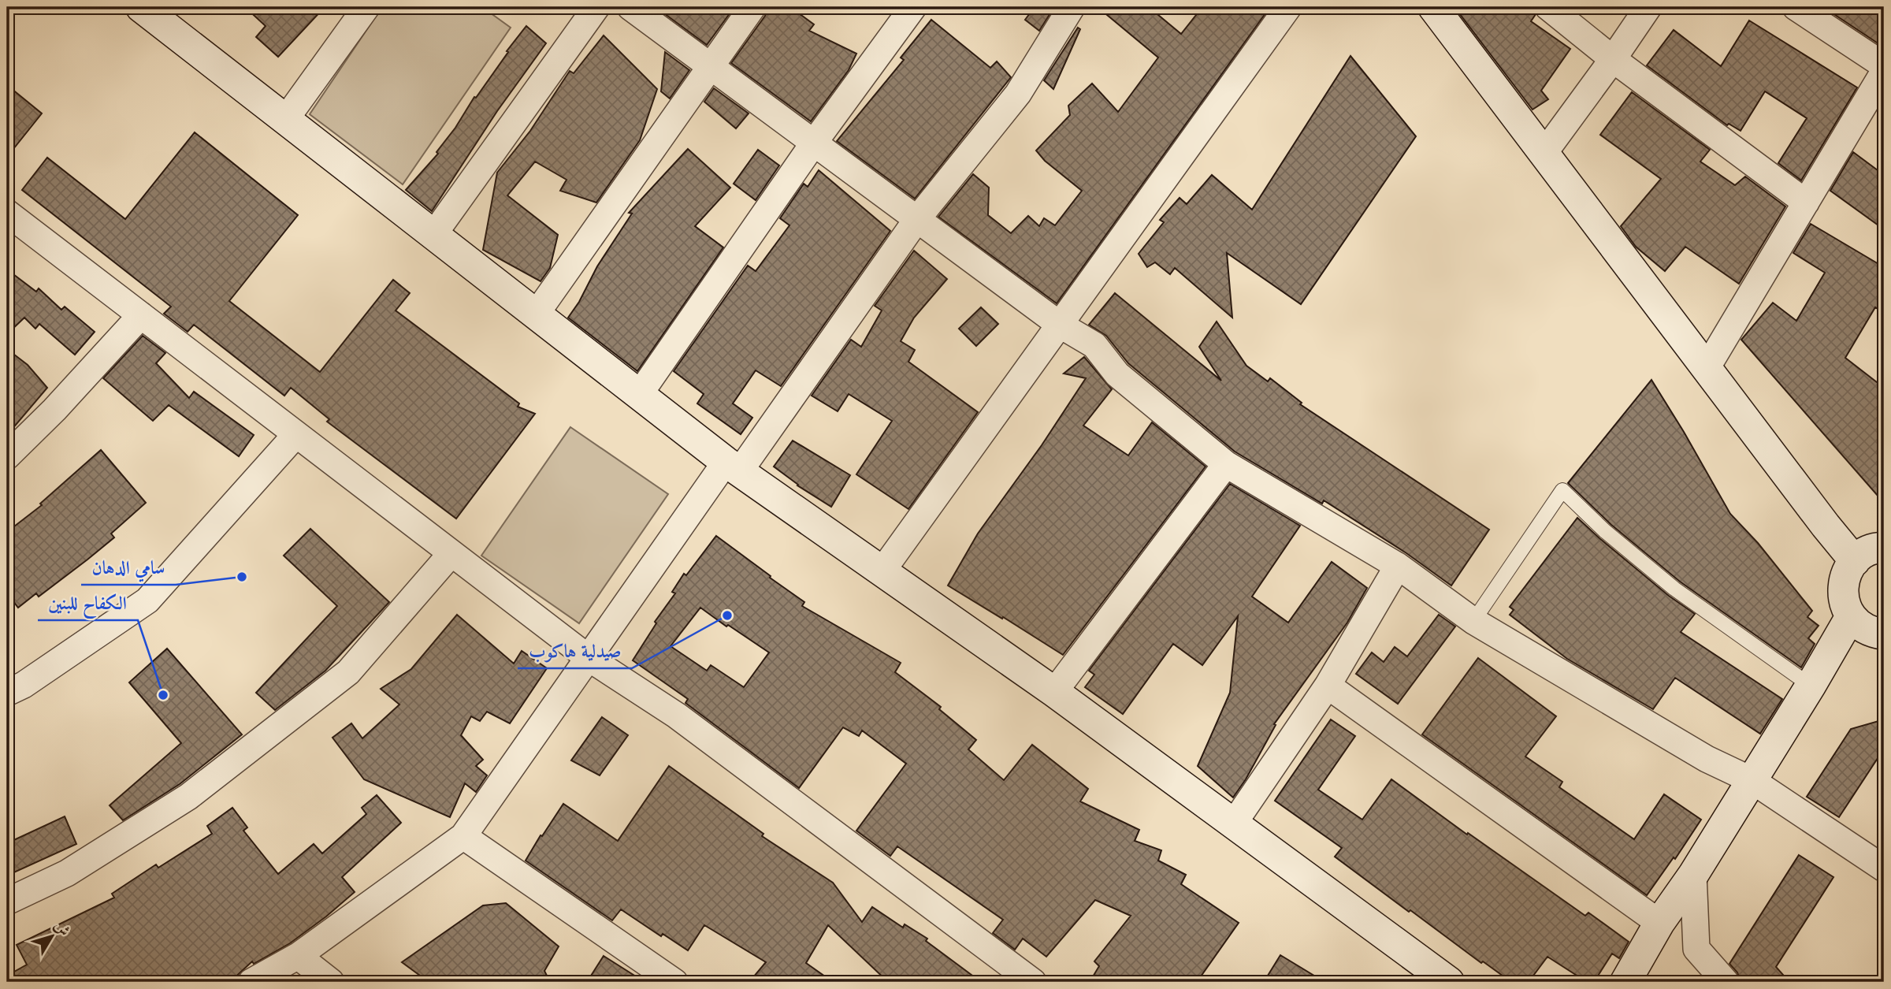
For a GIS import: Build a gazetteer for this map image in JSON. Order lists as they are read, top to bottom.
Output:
{
  "places": ["سامي الدهان", "صيدلية هاكوب", "الكفاح للبنين"],
  "north": "top right"
}
